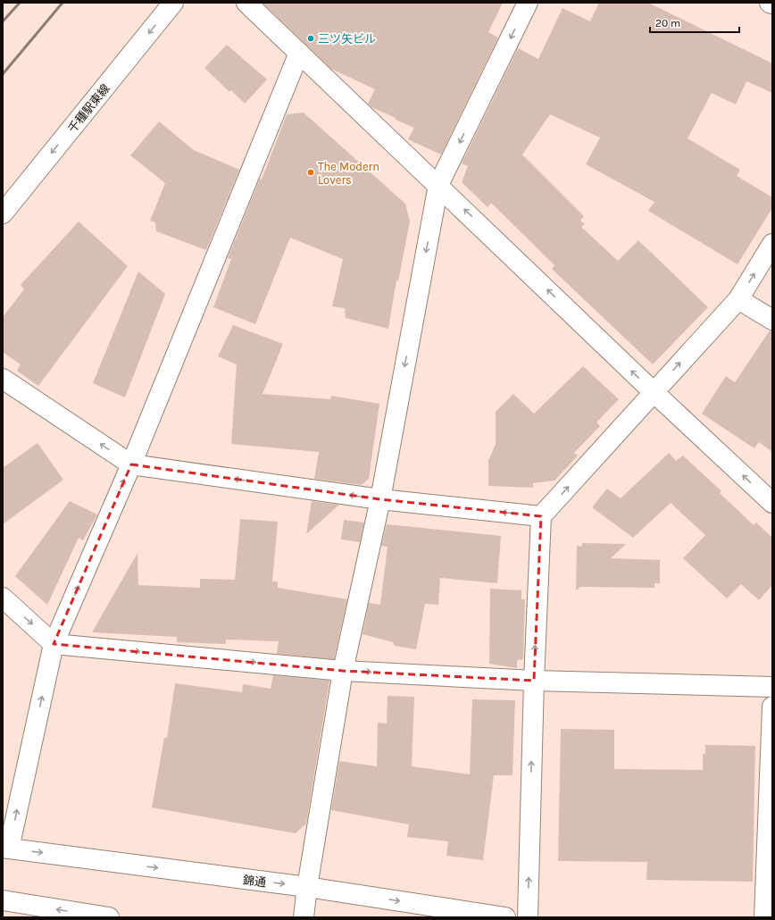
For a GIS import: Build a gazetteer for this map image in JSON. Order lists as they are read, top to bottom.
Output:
{
  "streets": {
    "street": ["千種駅東線", "錦通"]
  },
  "one_way": ["錦通"],
  "places": ["三ツ矢ビル", "The Modern Lovers"],
  "scale_bar": "20 m"
}
